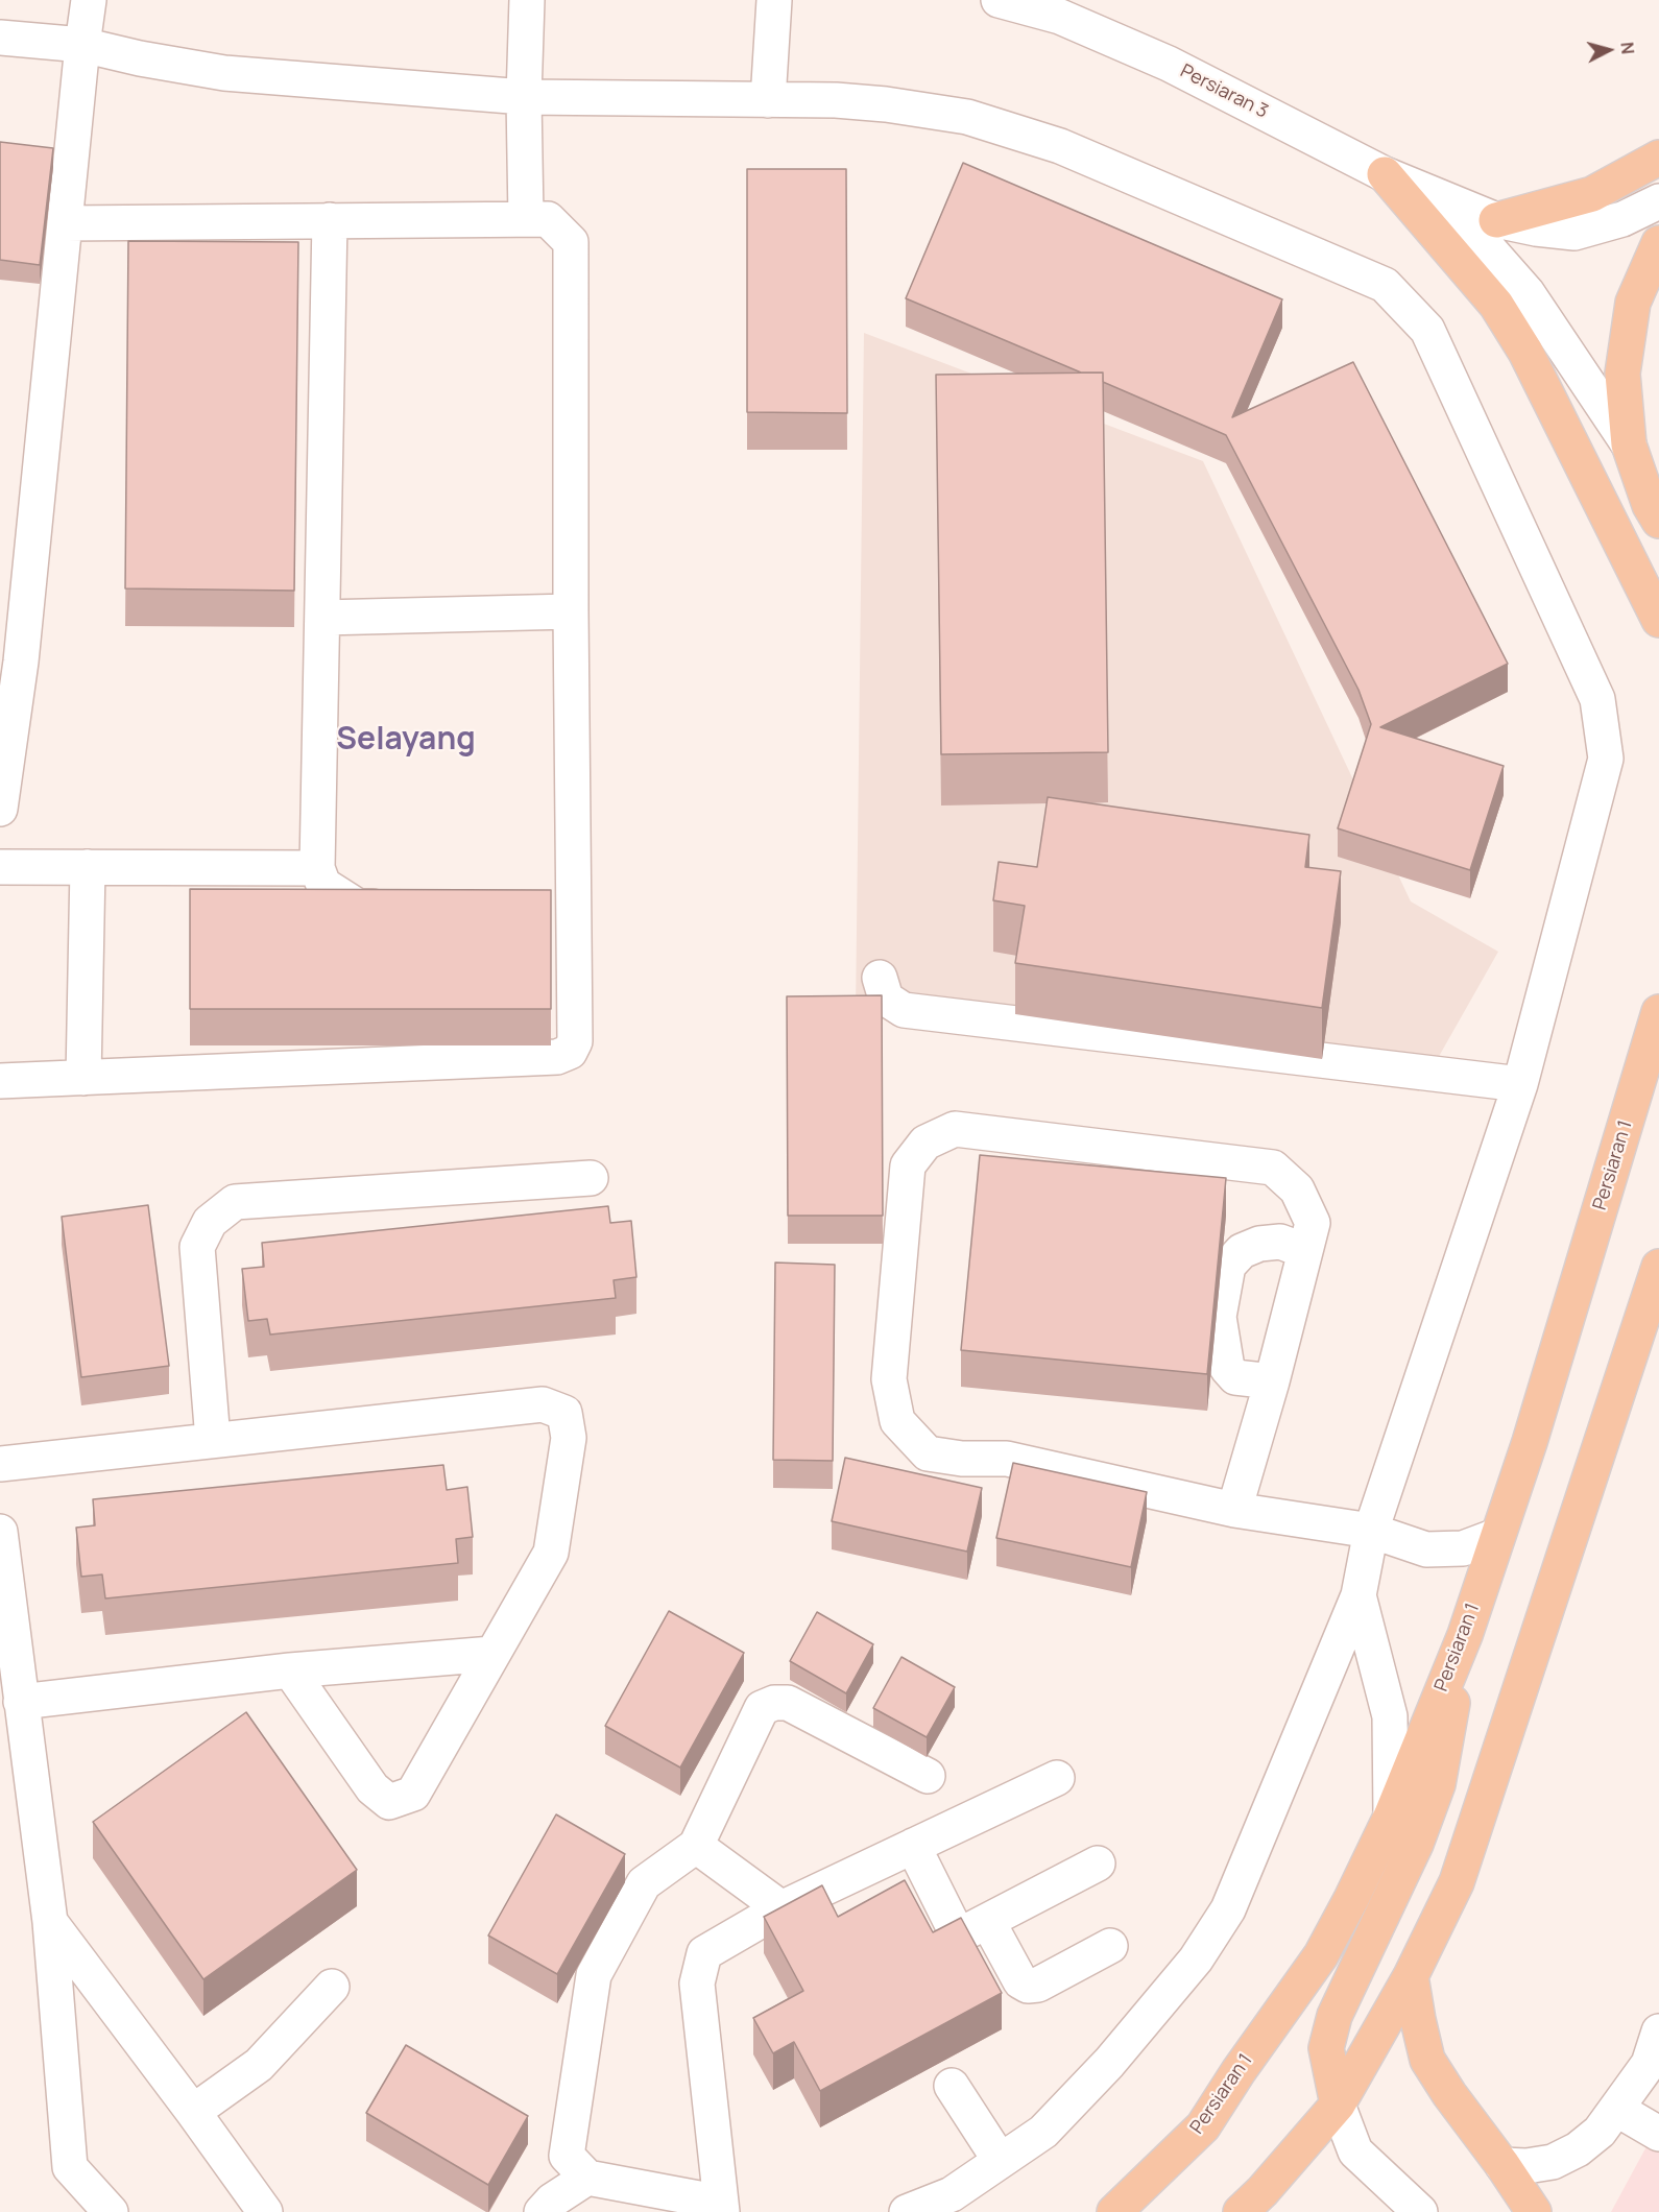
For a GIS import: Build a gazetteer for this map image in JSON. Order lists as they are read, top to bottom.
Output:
{
  "streets": {
    "main road": ["Persiaran 1"],
    "street": ["Persiaran 3"]
  },
  "districts": ["Selayang"],
  "north": "right"
}
